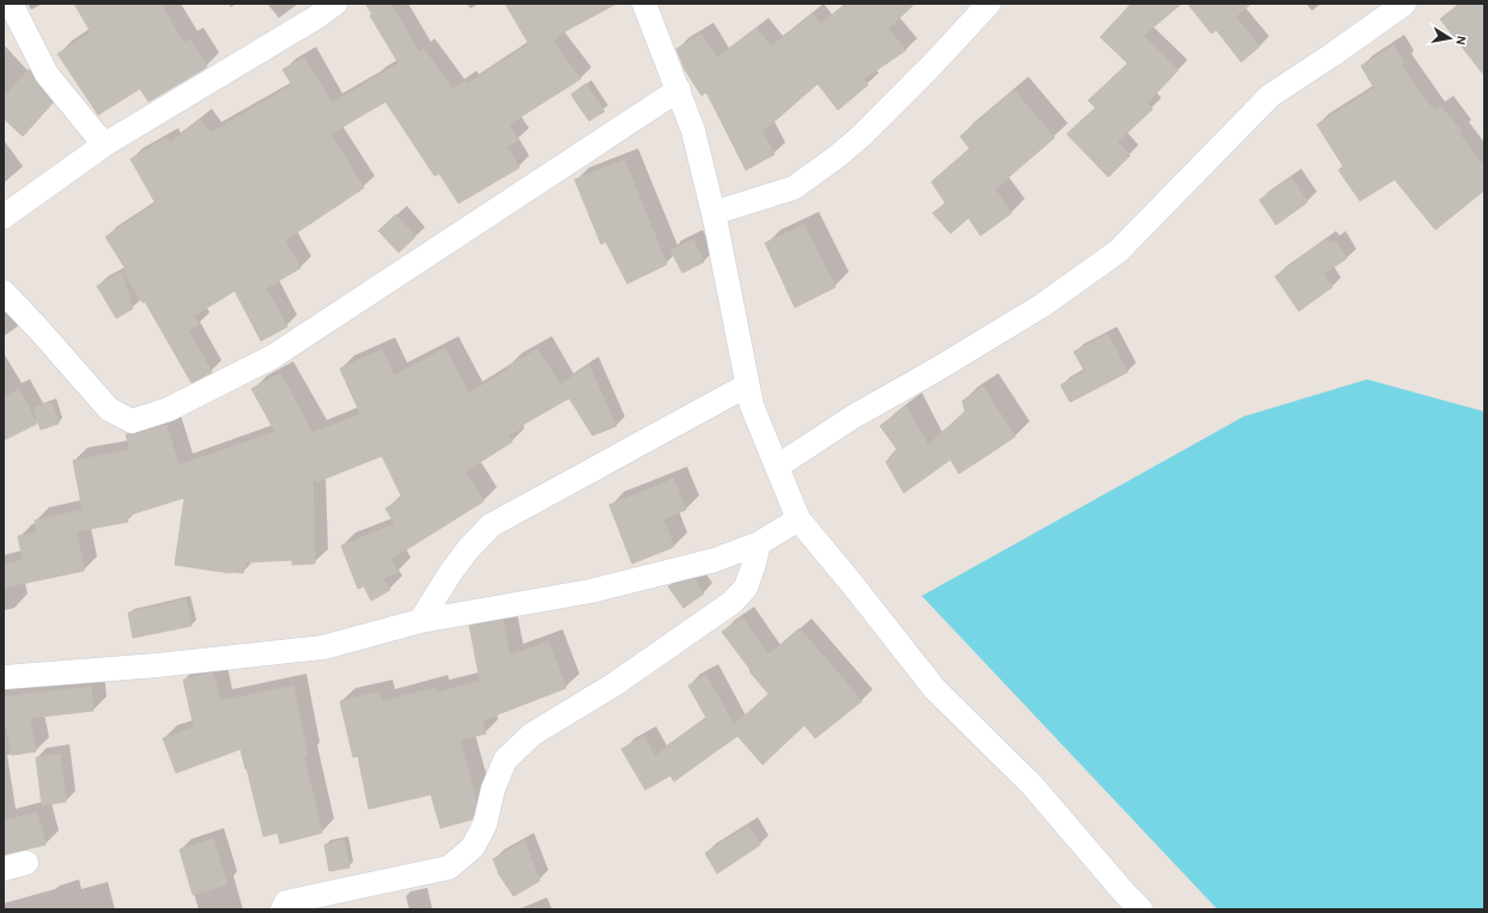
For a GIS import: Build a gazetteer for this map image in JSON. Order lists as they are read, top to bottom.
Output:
{
  "north": "right"
}
